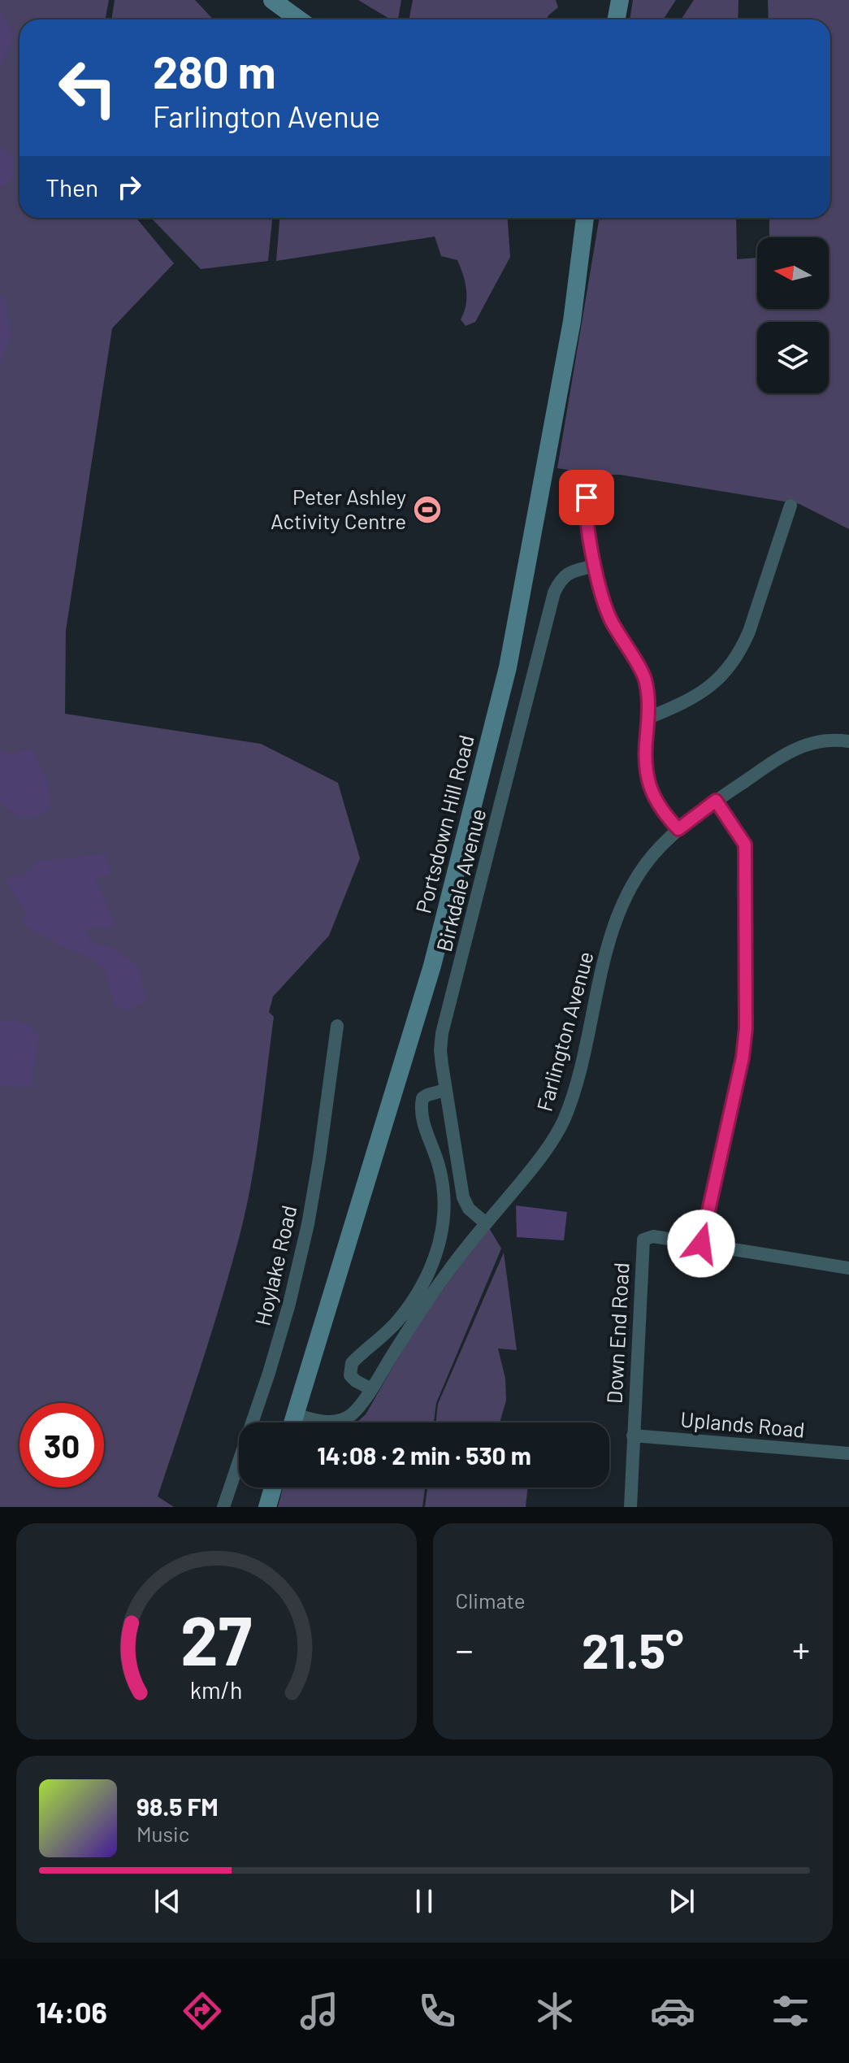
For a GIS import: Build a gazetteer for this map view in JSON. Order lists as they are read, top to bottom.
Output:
{
  "streets": {
    "main road": ["Portsdown Hill Road"],
    "street": [
      "Birkdale Avenue",
      "Farlington Avenue",
      "Hoylake Road",
      "Down End Road",
      "Uplands Road"
    ]
  },
  "crossings": [
    ["Portsdown Hill Road", "Farlington Avenue"],
    ["Birkdale Avenue", "Farlington Avenue"],
    ["Down End Road", "Uplands Road"]
  ],
  "places": {
    "sports": ["Peter Ashley Activity Centre"]
  },
  "north": "left",
  "page": {
    "turn": ["280 m", "Farlington Avenue"],
    "then": "Then",
    "limit": "30",
    "trip": "14:08 · 2 min · 530 m",
    "tile": "Climate",
    "heat": ["−", "21.5°", "+"],
    "song": ["98.5 FM", "Music"],
    "tabs": "14:06",
    "gauge": ["27", "km/h"]
  }
}
